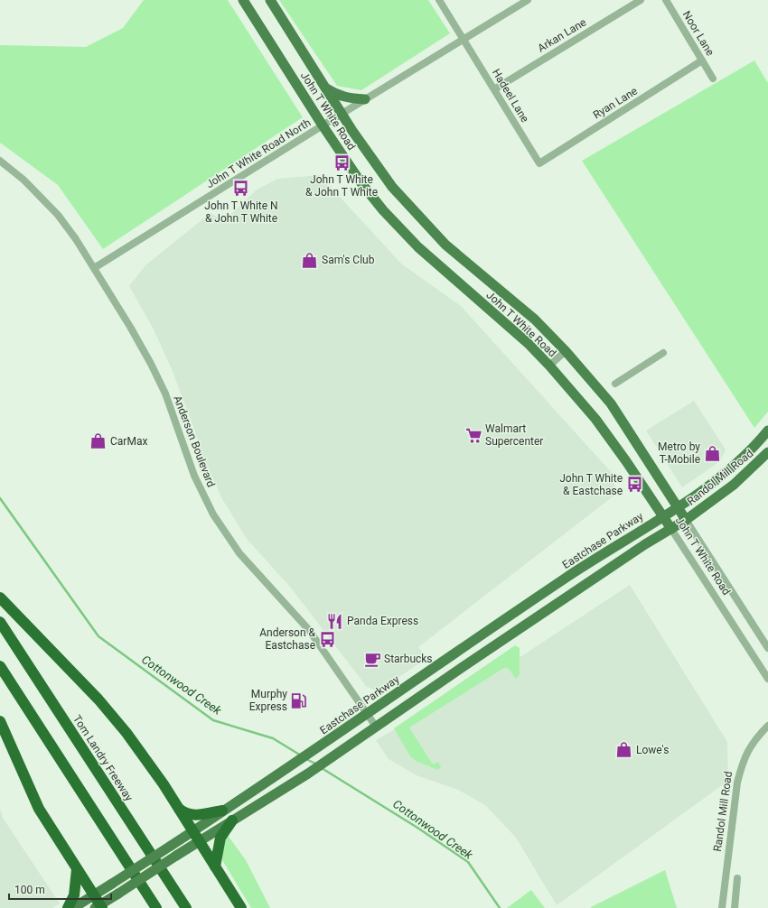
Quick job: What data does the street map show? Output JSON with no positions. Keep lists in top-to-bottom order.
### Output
{
  "streets": {
    "highway": ["Tom Landry Freeway"],
    "main road": ["John T White Road", "Randol Mill Road", "Eastchase Parkway"],
    "street": [
      "Noor Lane",
      "Arkan Lane",
      "Hadeel Lane",
      "Ryan Lane",
      "John T White Road North",
      "Anderson Boulevard"
    ]
  },
  "crossings": [
    ["Noor Lane", "Ryan Lane"],
    ["Arkan Lane", "Hadeel Lane"],
    ["Hadeel Lane", "Ryan Lane"],
    ["Hadeel Lane", "John T White Road North"],
    ["John T White Road", "John T White Road North"],
    ["John T White Road", "Randol Mill Road"],
    ["John T White Road", "Eastchase Parkway"],
    ["John T White Road North", "Anderson Boulevard"],
    ["Anderson Boulevard", "Eastchase Parkway"],
    ["Randol Mill Road", "Eastchase Parkway"]
  ],
  "water": ["Cottonwood Creek"],
  "places": {
    "bus stop": [
      "John T White & John T White",
      "John T White N & John T White",
      "John T White & Eastchase",
      "Anderson & Eastchase"
    ],
    "shop": [
      "Sam's Club",
      "CarMax",
      "Metro by T-Mobile",
      "Lowe's"
    ],
    "supermarket": ["Walmart Supercenter"],
    "restaurant": ["Panda Express"],
    "cafe": ["Starbucks"],
    "fuel station": ["Murphy Express"]
  },
  "scale_bar": "100 m"
}
